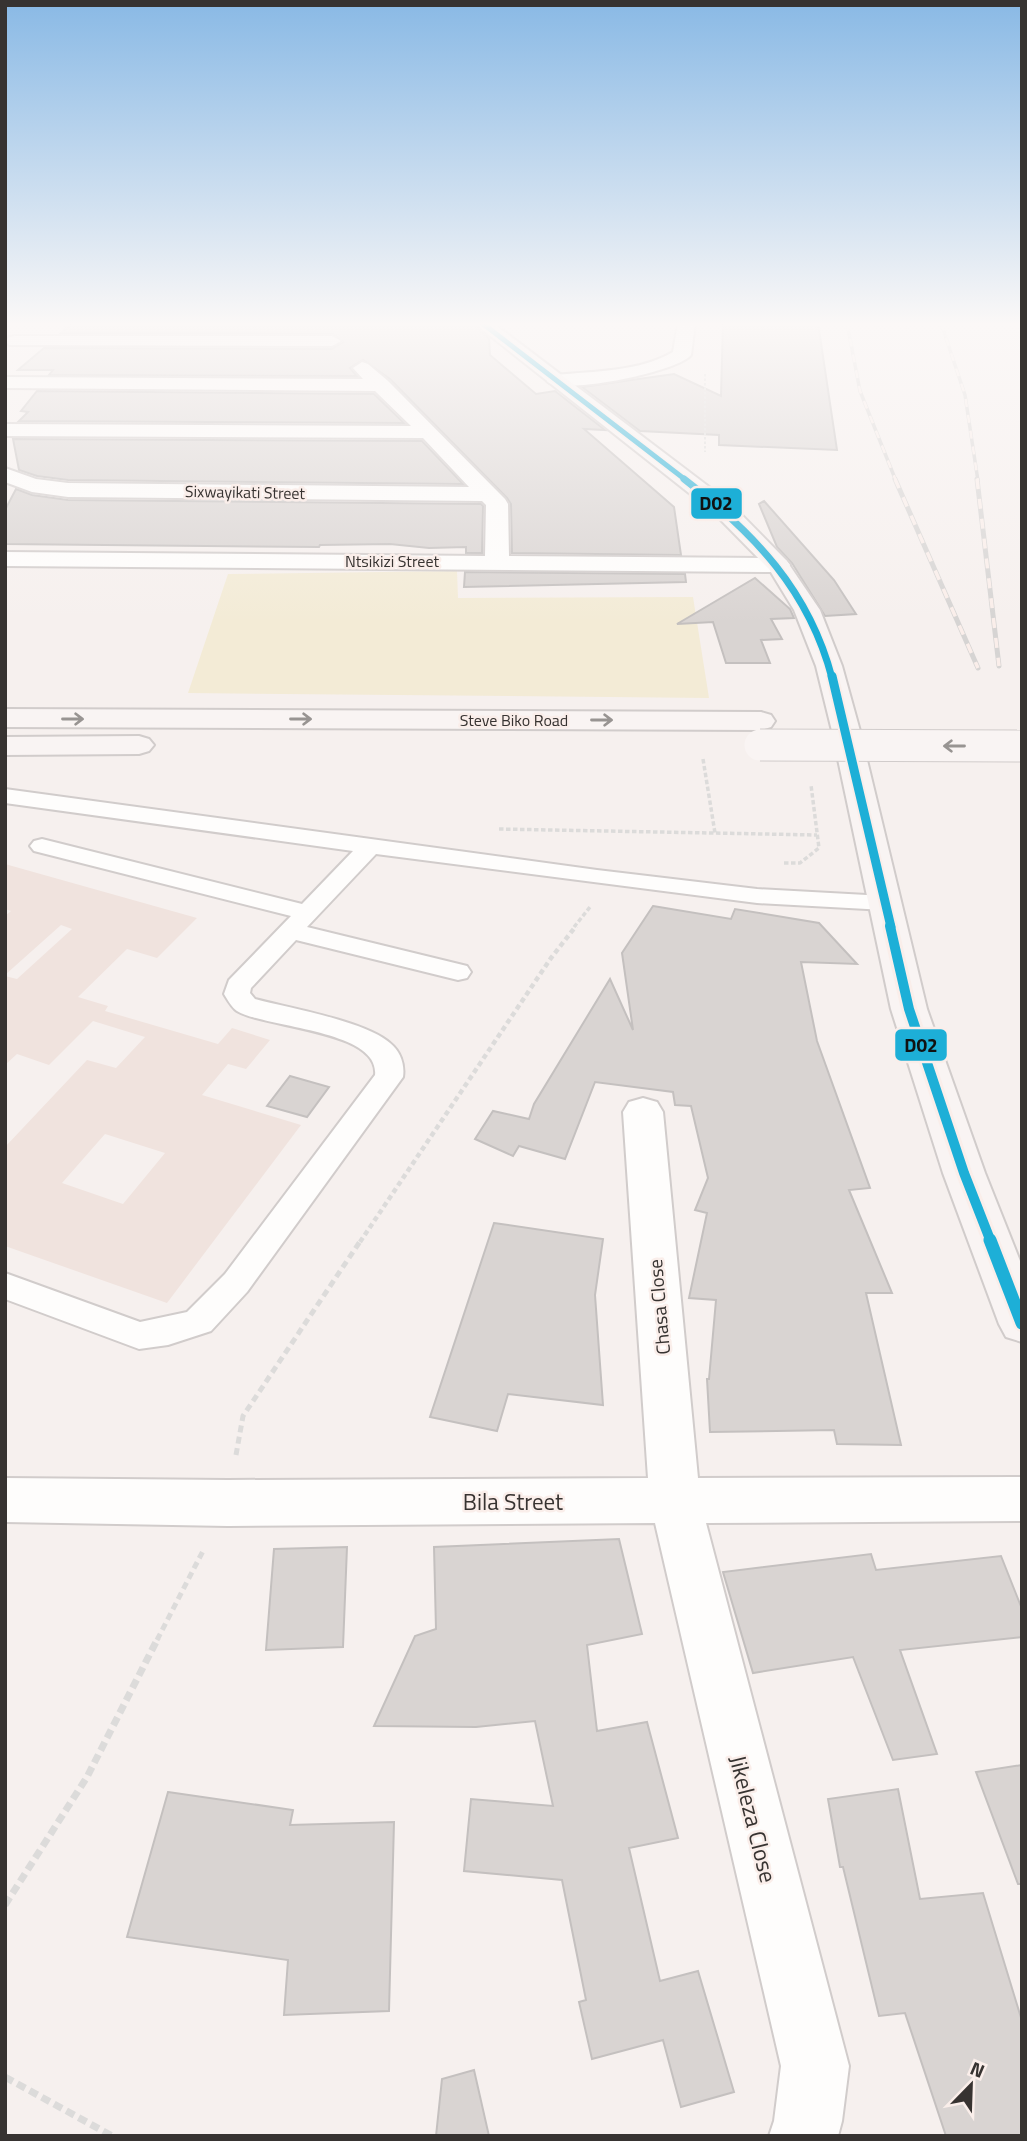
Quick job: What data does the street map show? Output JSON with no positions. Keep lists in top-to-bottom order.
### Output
{
  "streets": {
    "street": [
      "Sixwayikati Street",
      "Ntsikizi Street",
      "Steve Biko Road",
      "Chasa Close",
      "Bila Street",
      "Jikeleza Close"
    ]
  },
  "crossings": [
    ["Chasa Close", "Bila Street"],
    ["Chasa Close", "Jikeleza Close"],
    ["Bila Street", "Jikeleza Close"]
  ],
  "lines": ["transit line D02"],
  "north": "top right"
}
